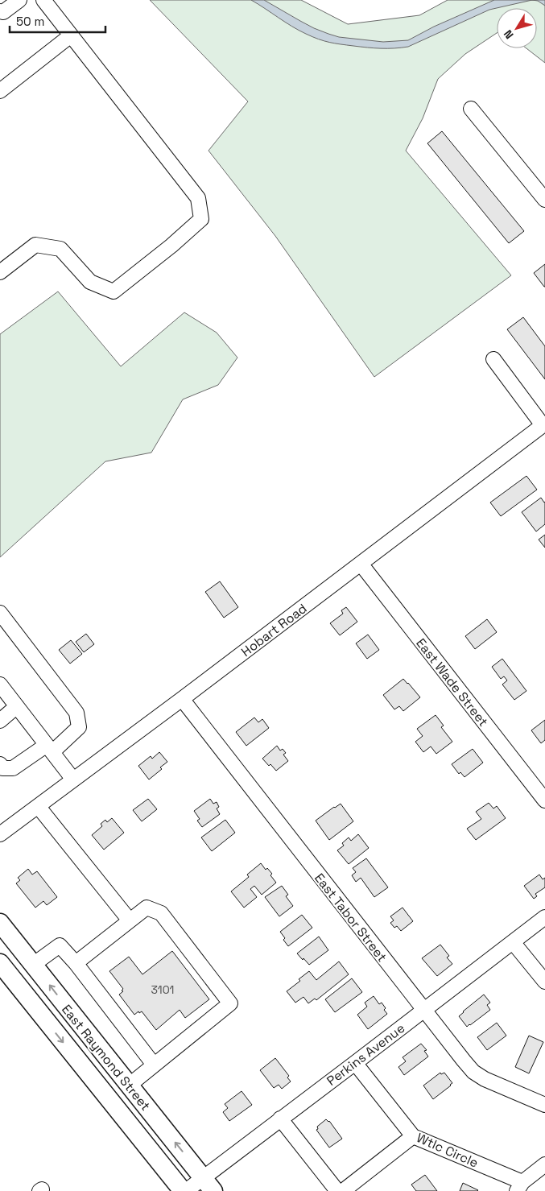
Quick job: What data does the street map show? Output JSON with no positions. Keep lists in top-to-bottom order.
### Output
{
  "streets": {
    "main road": ["East Raymond Street"],
    "street": [
      "Hobart Road",
      "East Wade Street",
      "East Tabor Street",
      "Perkins Avenue",
      "Wtlc Circle"
    ]
  },
  "crossings": [
    ["Hobart Road", "East Wade Street"],
    ["Hobart Road", "East Tabor Street"],
    ["East Tabor Street", "Perkins Avenue"],
    ["Perkins Avenue", "East Raymond Street"],
    ["Perkins Avenue", "Wtlc Circle"]
  ],
  "house_numbers": ["3101"],
  "scale_bar": "50 m",
  "north": "bottom left"
}
